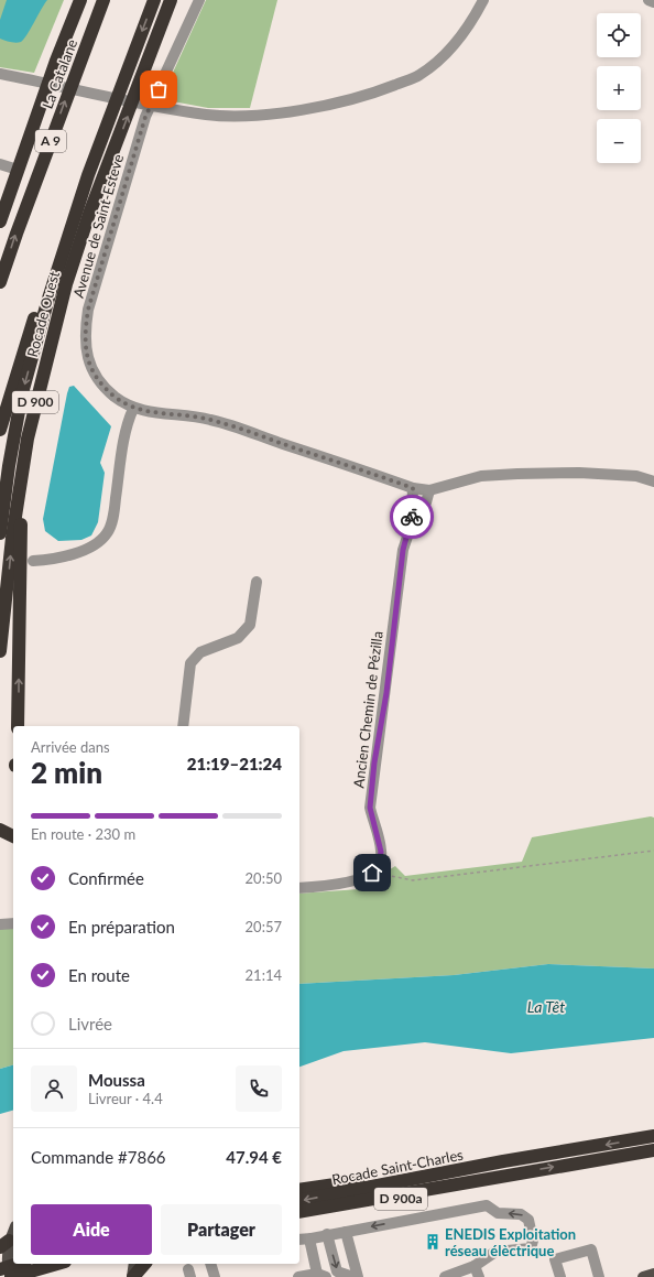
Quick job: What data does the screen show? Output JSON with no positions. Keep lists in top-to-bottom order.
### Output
{
  "streets": {
    "highway": [
      "La Catalane",
      "A 9",
      "Rocade Ouest",
      "D 900",
      "Rocade Saint-Charles",
      "D 900a"
    ],
    "street": ["Avenue de Saint-Esteve", "Ancien Chemin de Pézilla"]
  },
  "crossings": [
    ["Avenue de Saint-Esteve", "Ancien Chemin de Pézilla"],
    ["Rocade Saint-Charles", "D 900a"]
  ],
  "water": ["La Têt"],
  "places": {
    "building": ["ENEDIS Exploitation réseau élèctrique"]
  },
  "page": {
    "map_buttons": ["+", "−"],
    "heading": ["2 min", "Arrivée dans", "21:19–21:24"],
    "panel": [
      "Moussa",
      "Livreur · 4.4",
      "Commande #7866",
      "47.94 €"
    ],
    "bar": "En route · 230 m",
    "list": [
      ["Confirmée", "20:50"],
      ["En préparation", "20:57"],
      ["En route", "21:14"],
      "Livrée"
    ],
    "buttons": ["Aide", "Partager"]
  }
}
